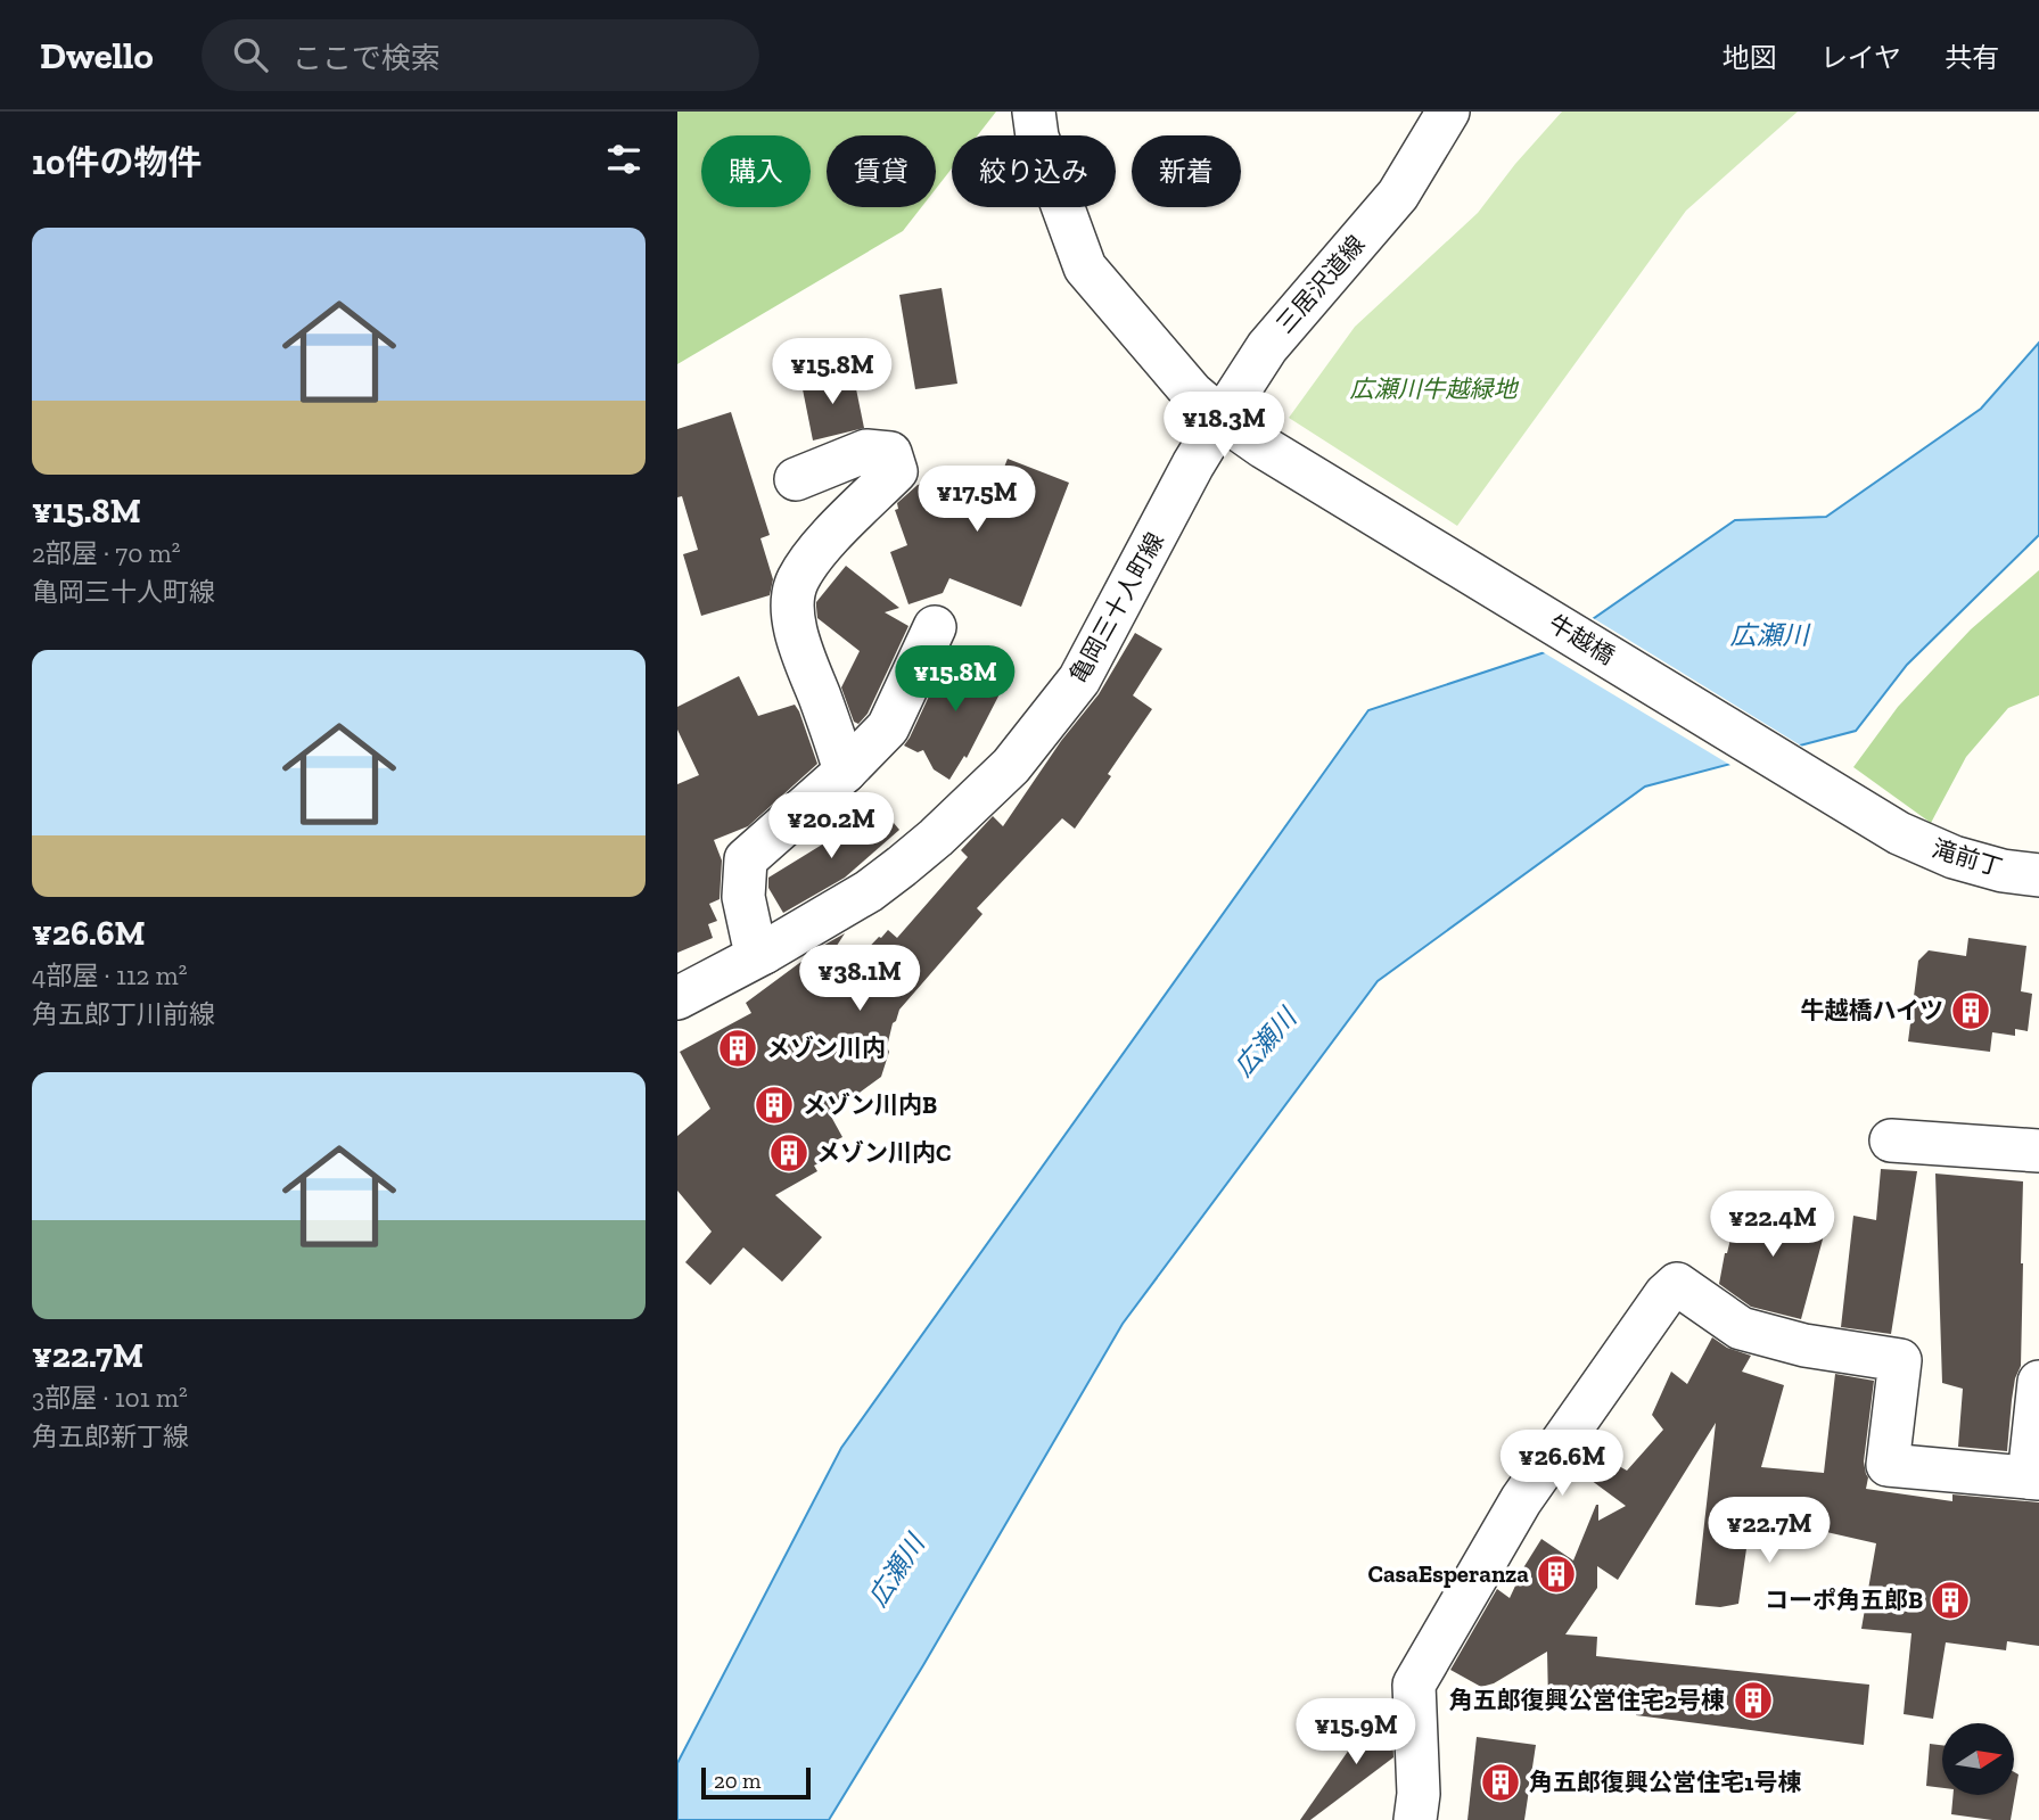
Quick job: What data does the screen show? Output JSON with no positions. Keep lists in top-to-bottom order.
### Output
{
  "streets": {
    "street": [
      "三居沢道線",
      "亀岡三十人町線",
      "牛越橋",
      "滝前丁"
    ]
  },
  "crossings": [
    ["三居沢道線", "亀岡三十人町線"],
    ["三居沢道線", "牛越橋"],
    ["亀岡三十人町線", "牛越橋"],
    ["牛越橋", "滝前丁"]
  ],
  "water": ["広瀬川"],
  "parks": ["広瀬川牛越緑地"],
  "places": {
    "building": [
      "牛越橋ハイツ",
      "メゾン川内",
      "メゾン川内B",
      "メゾン川内C",
      "CasaEsperanza",
      "コーポ角五郎B",
      "角五郎復興公営住宅2号棟",
      "角五郎復興公営住宅1号棟"
    ]
  },
  "scale_bar": "20 m",
  "north": "right",
  "page": {
    "header": "Dwello",
    "search": "ここで検索",
    "nav": ["地図", "レイヤ", "共有"],
    "heading": "10件の物件",
    "chip": [
      "購入",
      "賃貸",
      "絞り込み",
      "新着"
    ],
    "list": [
      {
        "name": "¥15.8M",
        "note": "2部屋 · 70 m² · 亀岡三十人町線"
      },
      {
        "name": "¥26.6M",
        "note": "4部屋 · 112 m² · 角五郎丁川前線"
      },
      {
        "name": "¥22.7M",
        "note": "3部屋 · 101 m² · 角五郎新丁線"
      }
    ],
    "price": [
      "¥15.8M",
      "¥18.3M",
      "¥17.5M",
      "¥15.8M",
      "¥20.2M",
      "¥38.1M",
      "¥22.4M",
      "¥26.6M",
      "¥22.7M",
      "¥15.9M"
    ],
    "scale": "20 m"
  }
}
